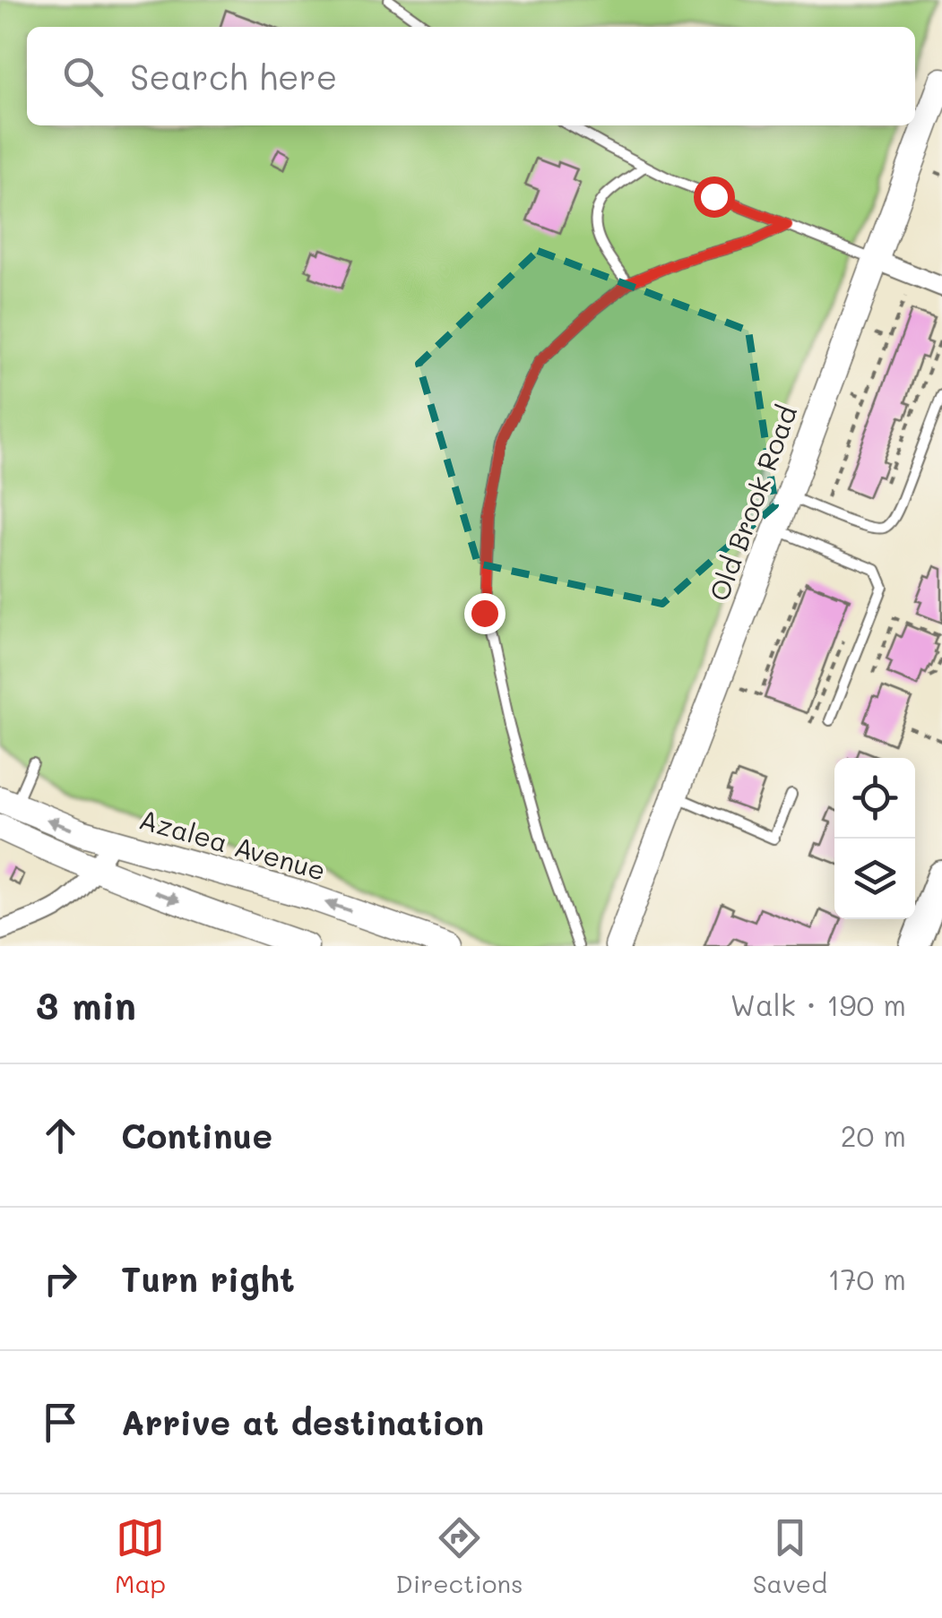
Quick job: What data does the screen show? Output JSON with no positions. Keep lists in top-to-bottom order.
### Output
{
  "streets": {
    "street": ["Old Brook Road", "Azalea Avenue"]
  },
  "page": {
    "search": "Search here",
    "heading": ["3 min", "Walk · 190 m"],
    "list": [
      ["Continue", "20 m"],
      ["Turn right", "170 m"],
      "Arrive at destination"
    ],
    "nav": ["Map", "Directions", "Saved"]
  }
}
